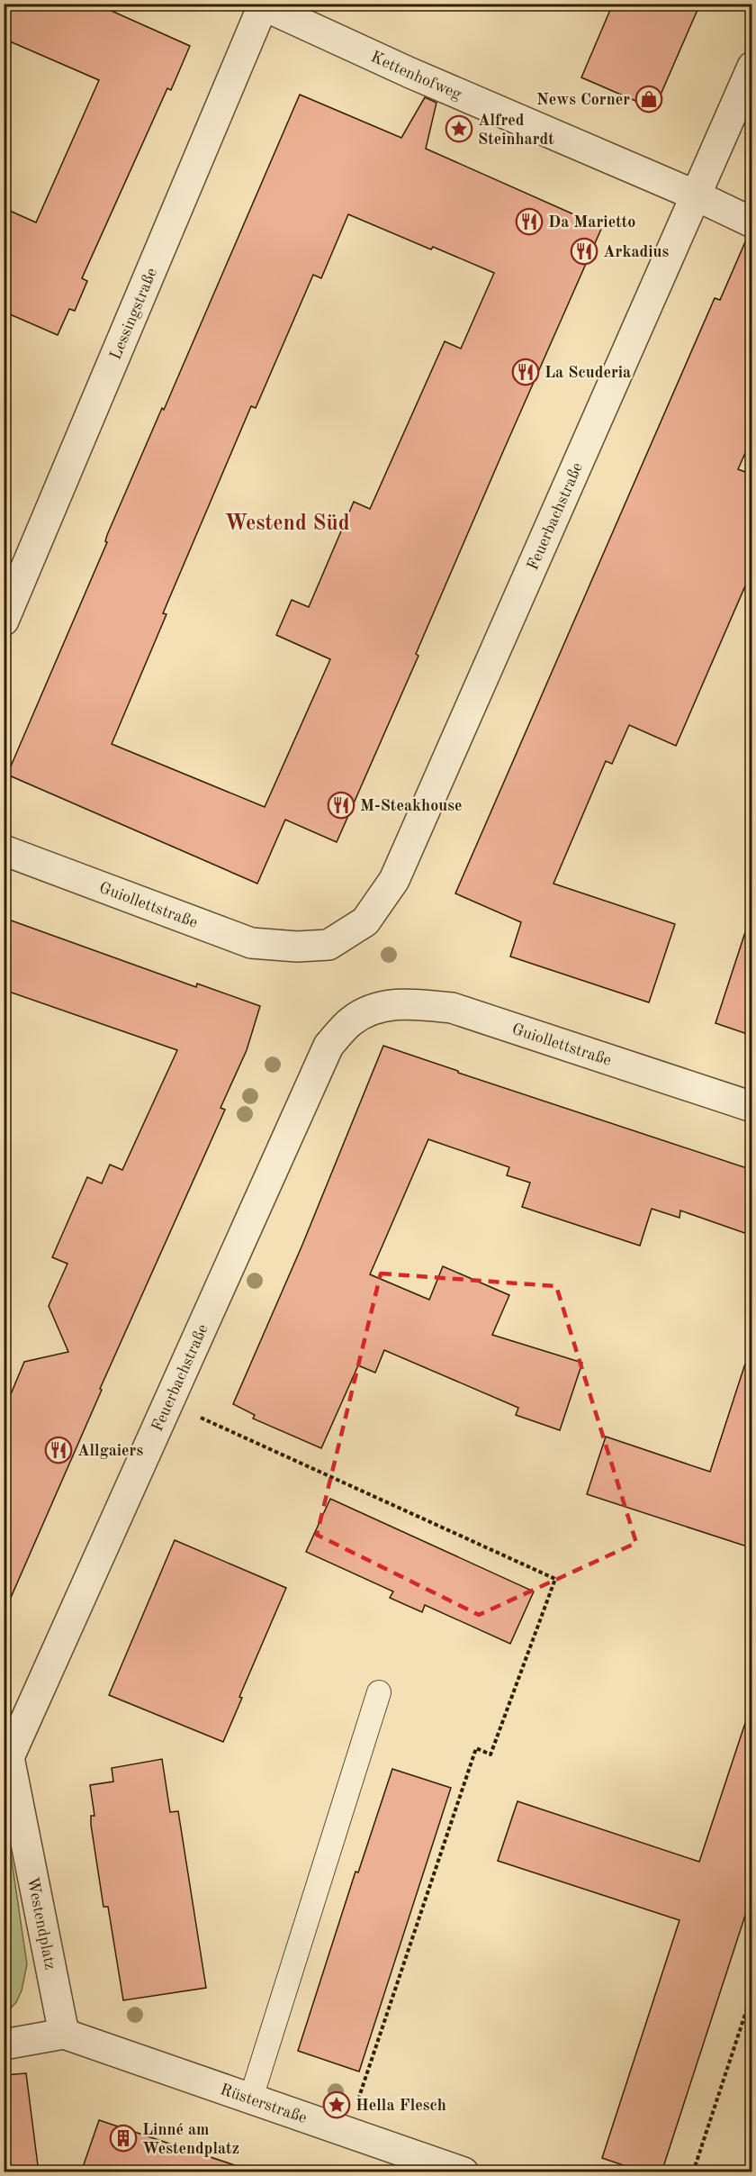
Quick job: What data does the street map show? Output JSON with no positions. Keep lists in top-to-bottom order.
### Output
{
  "streets": {
    "street": [
      "Kettenhofweg",
      "Lessingstraße",
      "Feuerbachstraße",
      "Guiollettstraße",
      "Westendplatz",
      "Rüsterstraße"
    ]
  },
  "crossings": [
    ["Kettenhofweg", "Lessingstraße"],
    ["Kettenhofweg", "Feuerbachstraße"],
    ["Feuerbachstraße", "Guiollettstraße"],
    ["Feuerbachstraße", "Westendplatz"],
    ["Westendplatz", "Rüsterstraße"]
  ],
  "districts": ["Westend Süd"],
  "places": {
    "shop": ["News Corner"],
    "place": ["Alfred Steinhardt", "Hella Flesch"],
    "restaurant": [
      "Da Marietto",
      "Arkadius",
      "La Scuderia",
      "M-Steakhouse",
      "Allgaiers"
    ],
    "building": ["Linné am Westendplatz"]
  }
}
